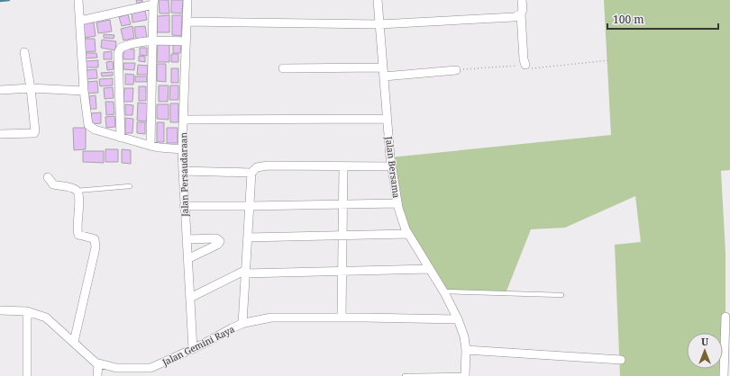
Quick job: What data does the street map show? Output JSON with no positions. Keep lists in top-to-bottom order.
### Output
{
  "streets": {
    "street": ["Jalan Bersama", "Jalan Persaudaraan", "Jalan Gemini Raya"]
  },
  "crossings": [
    ["Jalan Bersama", "Jalan Gemini Raya"],
    ["Jalan Persaudaraan", "Jalan Gemini Raya"]
  ],
  "scale_bar": "100 m",
  "north": "top"
}
